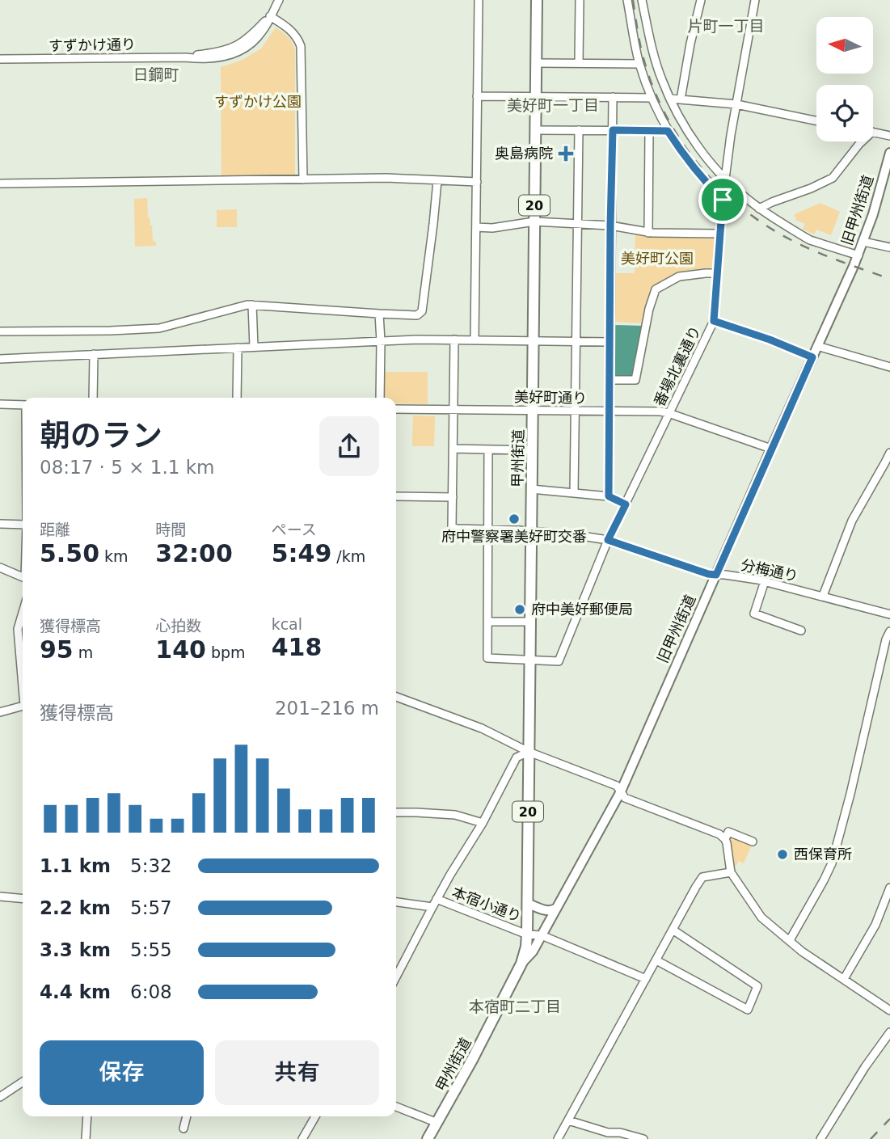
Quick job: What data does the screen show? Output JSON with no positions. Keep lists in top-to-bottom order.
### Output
{
  "streets": {
    "highway": ["20", "甲州街道"],
    "main road": ["旧甲州街道"],
    "street": [
      "すずかけ通り",
      "番場北裏通り",
      "美好町通り",
      "分梅通り",
      "本宿小通り"
    ]
  },
  "crossings": [
    ["20", "旧甲州街道"],
    ["20", "甲州街道"],
    ["20", "本宿小通り"],
    ["旧甲州街道", "美好町通り"],
    ["旧甲州街道", "甲州街道"],
    ["旧甲州街道", "分梅通り"],
    ["旧甲州街道", "本宿小通り"],
    ["番場北裏通り", "美好町通り"],
    ["番場北裏通り", "甲州街道"],
    ["番場北裏通り", "分梅通り"],
    ["美好町通り", "甲州街道"],
    ["甲州街道", "分梅通り"],
    ["甲州街道", "本宿小通り"]
  ],
  "districts": [
    "片町一丁目",
    "日鋼町",
    "美好町一丁目",
    "本宿町二丁目"
  ],
  "parks": ["すずかけ公園", "美好町公園"],
  "places": {
    "health": ["奥島病院"],
    "other": ["府中警察署美好町交番", "府中美好郵便局", "西保育所"]
  },
  "north": "left",
  "page": {
    "heading": ["朝のラン", "08:17 · 5 × 1.1 km"],
    "stats": [
      ["距離", "5.50 km"],
      ["時間", "32:00"],
      ["ペース", "5:49 /km"],
      ["獲得標高", "95 m"],
      ["心拍数", "140 bpm"],
      ["kcal", "418"]
    ],
    "chart": ["獲得標高", "201–216 m"],
    "list": [
      {
        "name": "1.1 km",
        "note": "5:32"
      },
      {
        "name": "2.2 km",
        "note": "5:57"
      },
      {
        "name": "3.3 km",
        "note": "5:55"
      },
      {
        "name": "4.4 km",
        "note": "6:08"
      }
    ],
    "buttons": ["保存", "共有"]
  }
}
